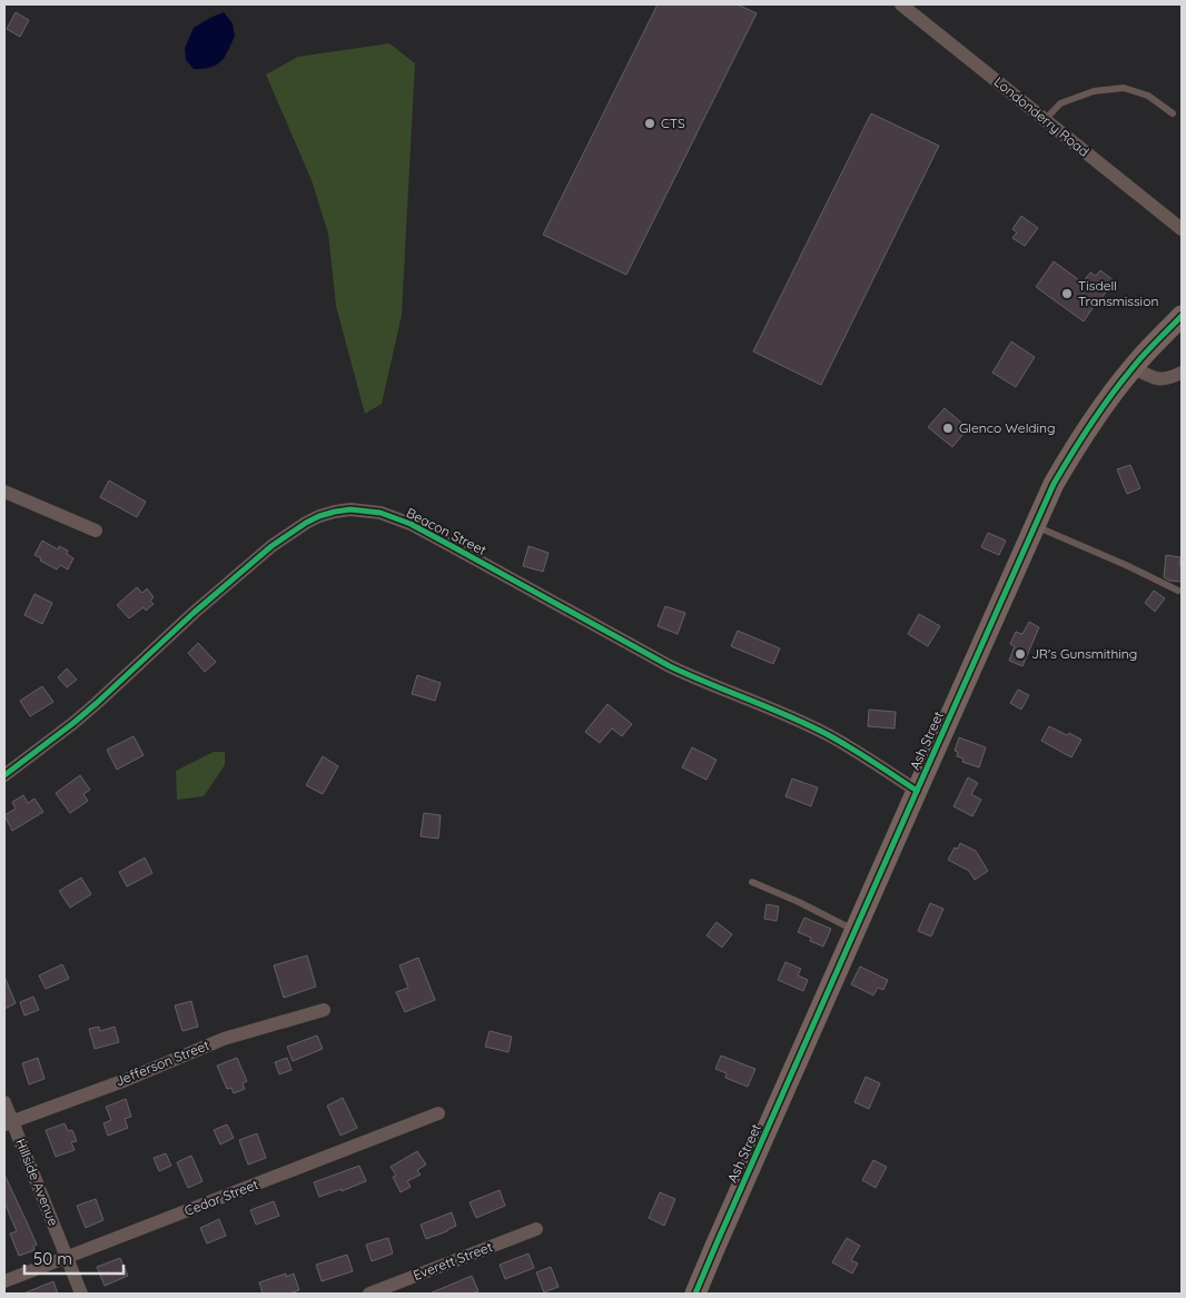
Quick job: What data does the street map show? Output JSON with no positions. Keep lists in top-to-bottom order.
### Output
{
  "streets": {
    "street": [
      "Londonderry Road",
      "Beacon Street",
      "Ash Street",
      "Jefferson Street",
      "Hillside Avenue",
      "Cedar Street",
      "Everett Street"
    ]
  },
  "crossings": [
    ["Beacon Street", "Ash Street"],
    ["Jefferson Street", "Hillside Avenue"],
    ["Hillside Avenue", "Cedar Street"]
  ],
  "places": [
    "CTS",
    "Tisdell Transmission",
    "Glenco Welding",
    "JR's Gunsmithing"
  ],
  "scale_bar": "50 m"
}
